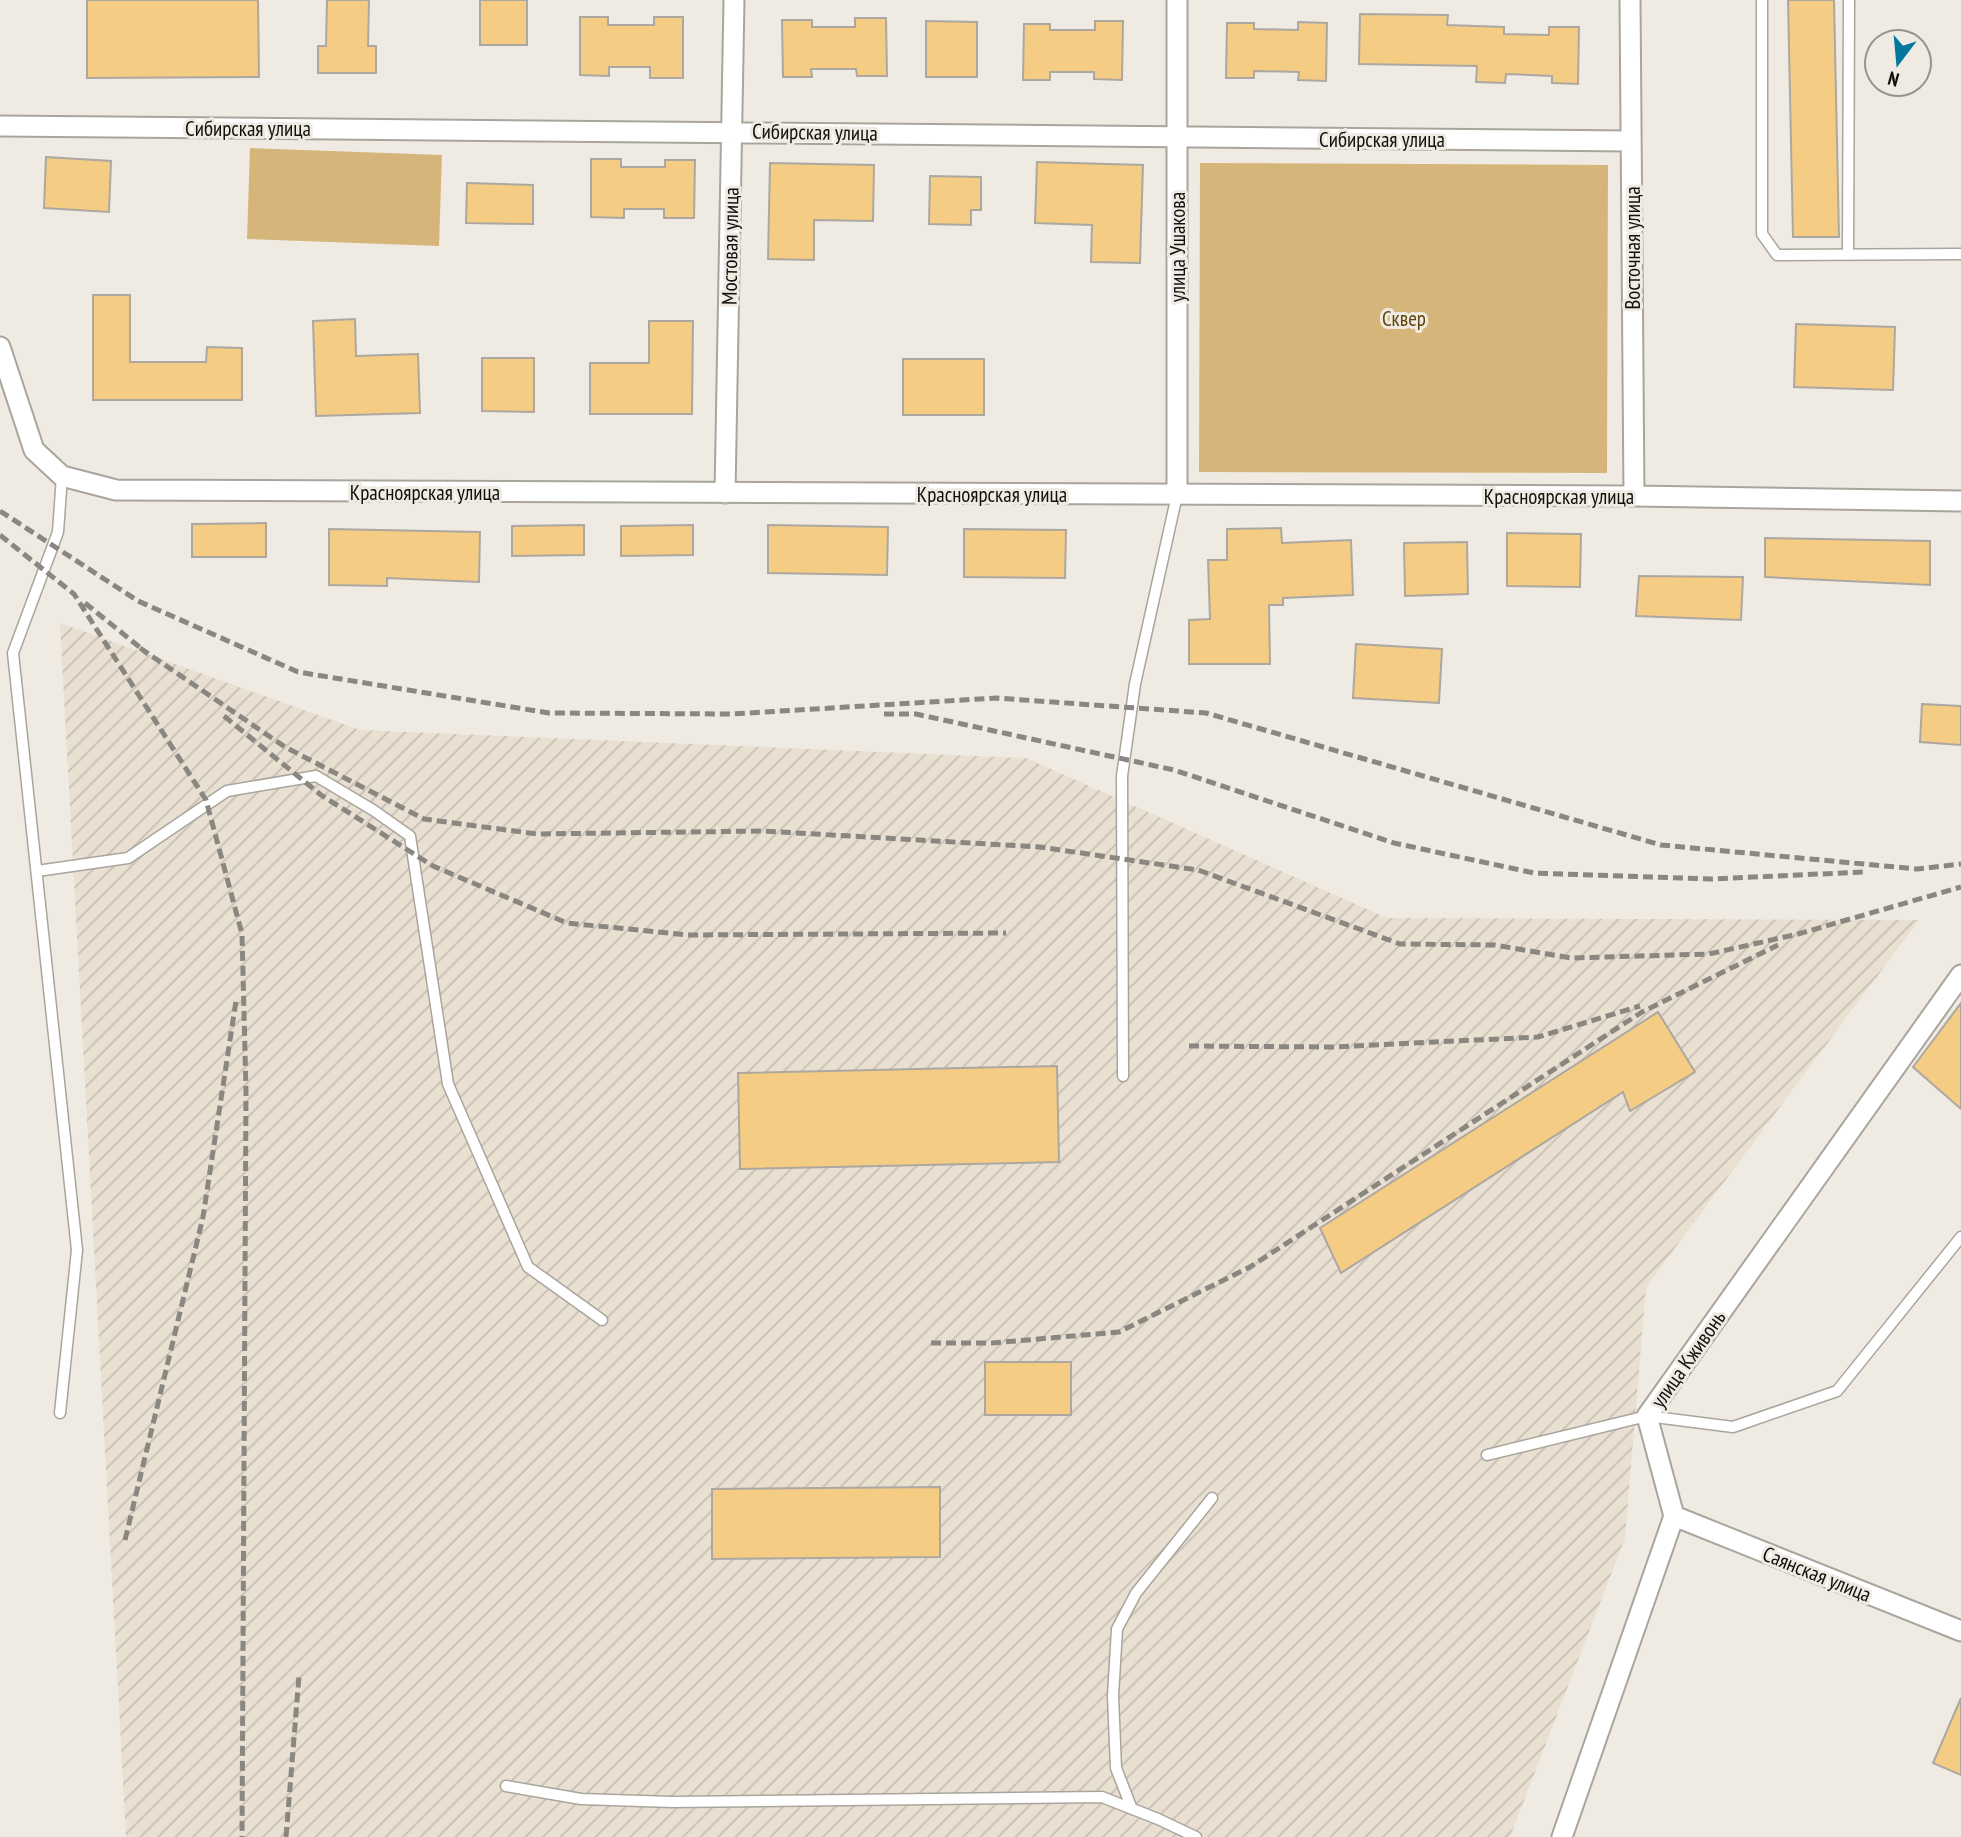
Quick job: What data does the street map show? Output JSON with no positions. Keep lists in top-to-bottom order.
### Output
{
  "streets": {
    "street": [
      "Сибирская улица",
      "Мостовая улица",
      "улица Ушакова",
      "Восточная улица",
      "Красноярская улица",
      "улица Кживонь",
      "Саянская улица"
    ]
  },
  "crossings": [
    ["Сибирская улица", "Мостовая улица"],
    ["Сибирская улица", "улица Ушакова"],
    ["Сибирская улица", "Восточная улица"],
    ["Мостовая улица", "Красноярская улица"],
    ["улица Ушакова", "Красноярская улица"],
    ["Восточная улица", "Красноярская улица"],
    ["улица Кживонь", "Саянская улица"]
  ],
  "parks": ["Сквер"],
  "north": "bottom"
}
